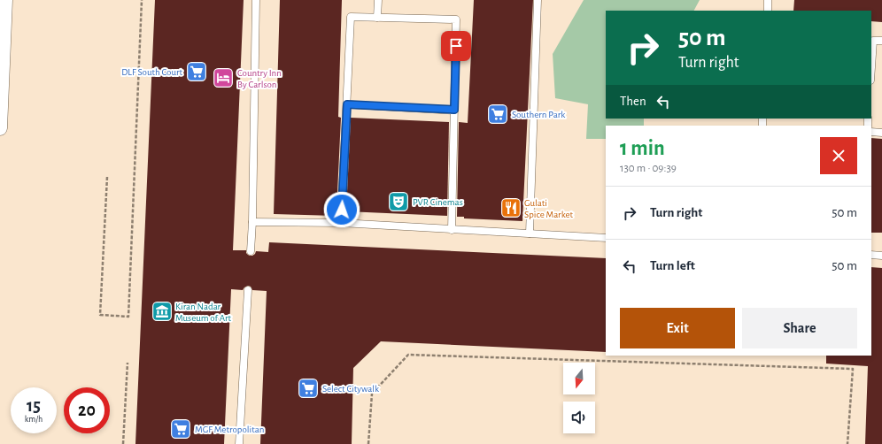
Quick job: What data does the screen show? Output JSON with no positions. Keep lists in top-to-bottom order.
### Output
{
  "places": {
    "supermarket": [
      "DLF South Court",
      "Southern Park",
      "Select Citywalk",
      "MGF Metropolitan"
    ],
    "hotel": ["Country Inn By Carlson"],
    "theatre": ["PVR Cinemas"],
    "restaurant": ["Gulati Spice Market"],
    "museum": ["Kiran Nadar Museum of Art"]
  },
  "north": "bottom",
  "page": {
    "turn": ["50 m", "Turn right"],
    "then": "Then",
    "heading": ["1 min", "130 m · 09:39"],
    "list": [
      {
        "name": "Turn right",
        "value": "50 m"
      },
      {
        "name": "Turn left",
        "value": "50 m"
      }
    ],
    "buttons": ["Exit", "Share"],
    "speed": "15 km/h",
    "limit": "20"
  }
}
